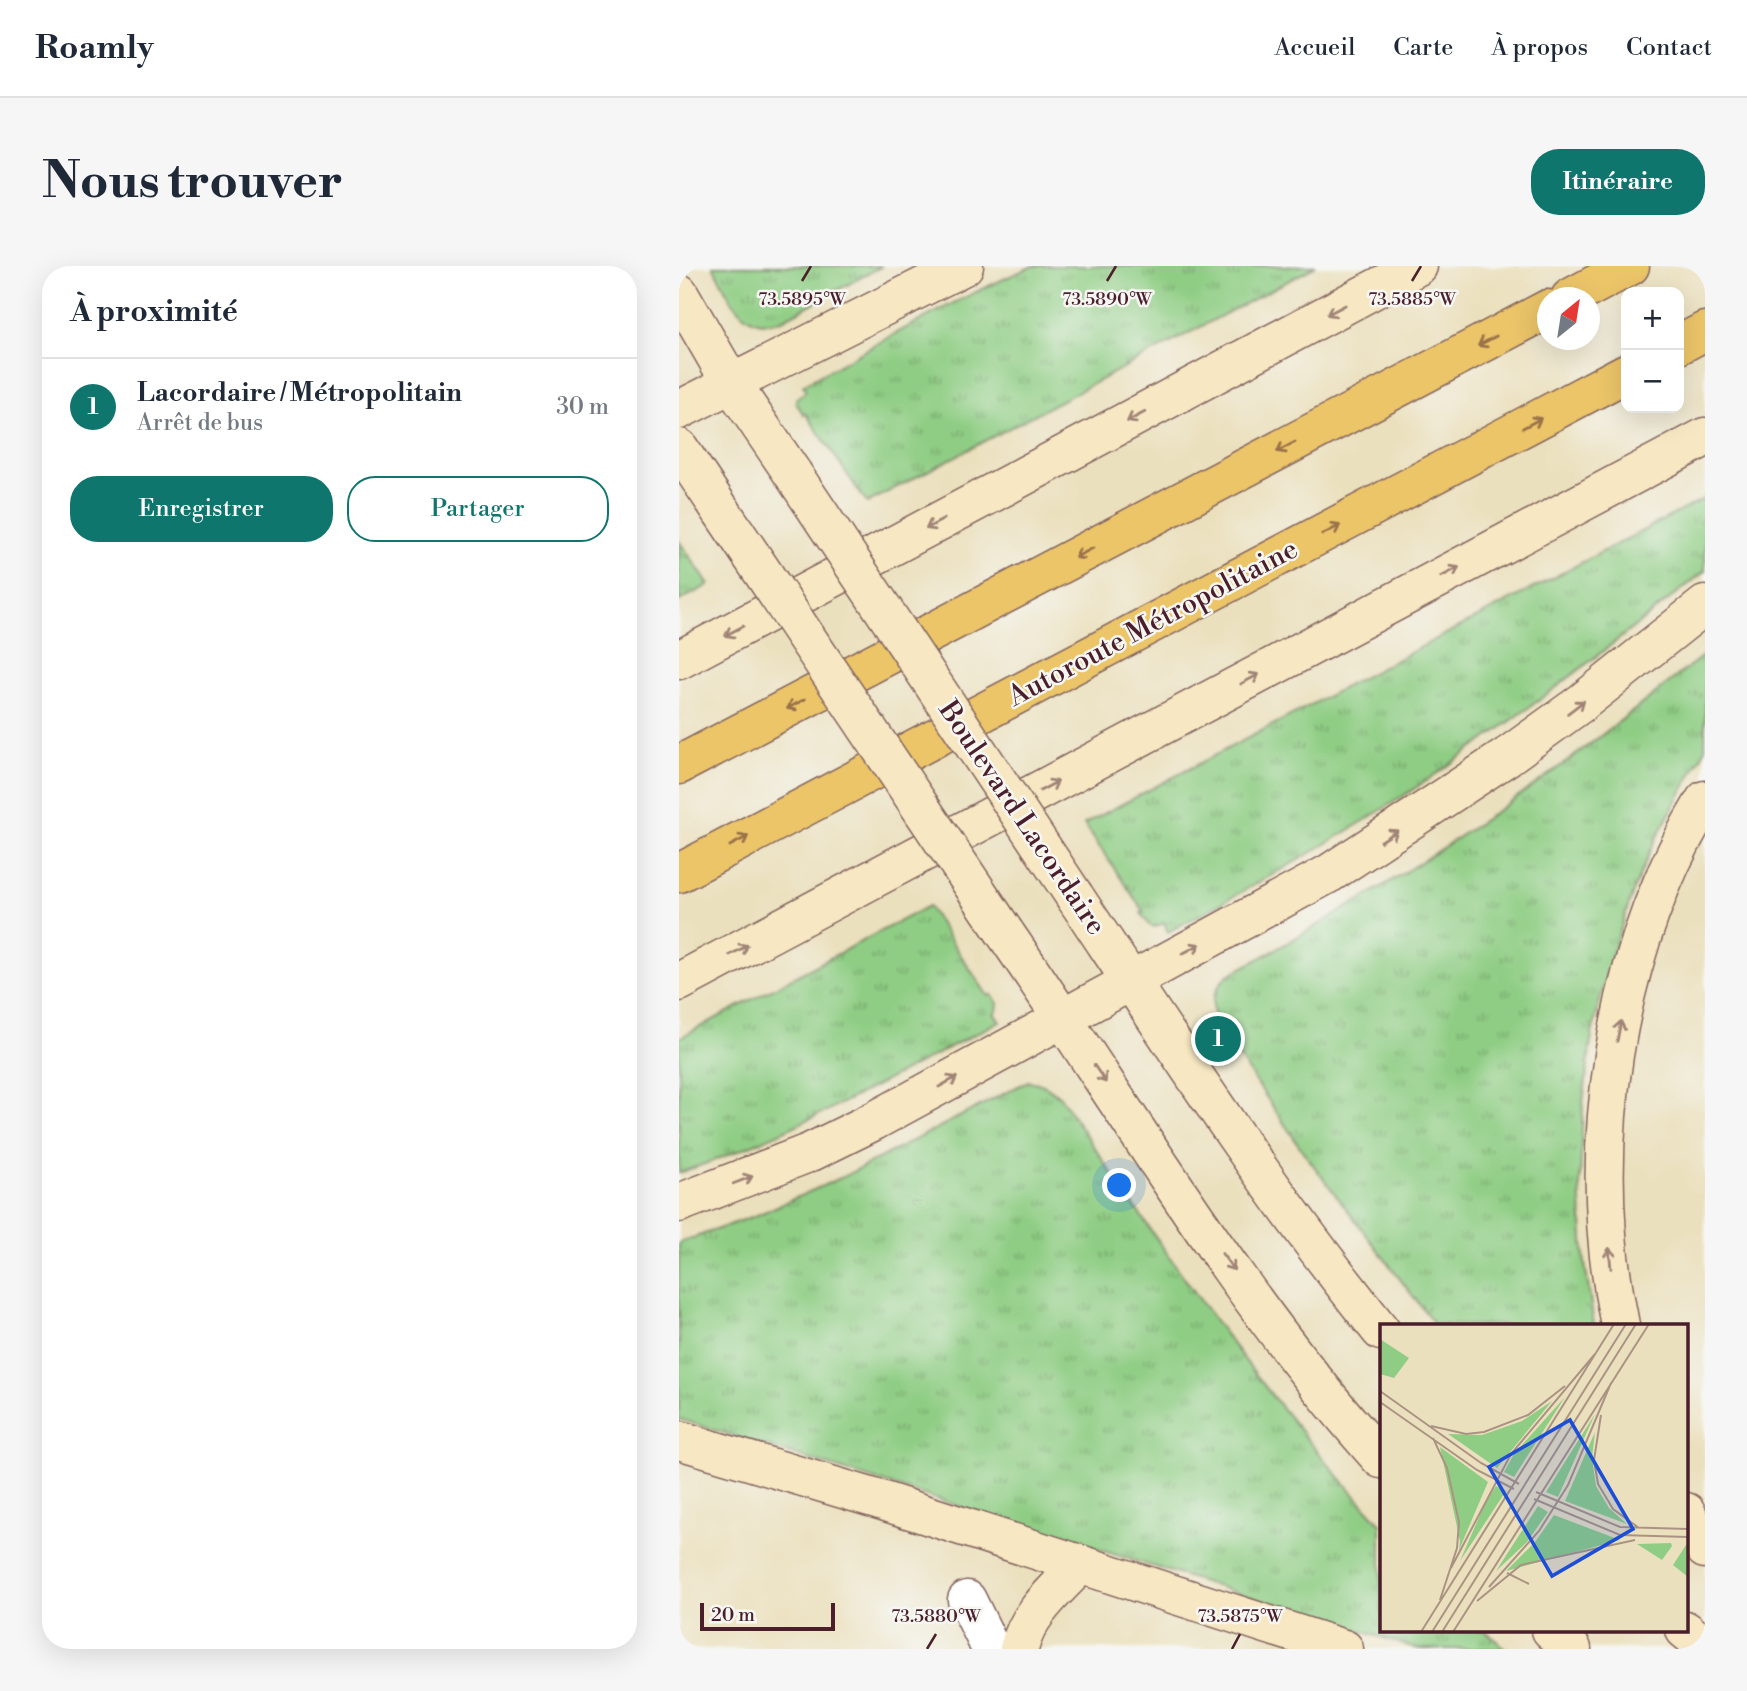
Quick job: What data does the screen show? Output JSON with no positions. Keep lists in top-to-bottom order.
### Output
{
  "streets": {
    "highway": ["Autoroute Métropolitaine"],
    "main road": ["Boulevard Lacordaire"]
  },
  "scale_bar": "20 m",
  "north": "top right",
  "page": {
    "header": "Roamly",
    "nav": [
      "Accueil",
      "Carte",
      "À propos",
      "Contact"
    ],
    "buttons": [
      "Itinéraire",
      ["Enregistrer", "Partager"]
    ],
    "title": "Nous trouver",
    "heading": "À proximité",
    "map_buttons": ["+", "−"],
    "list": [
      {
        "mark": "1",
        "name": "Lacordaire / Métropolitain",
        "note": "Arrêt de bus",
        "value": "30 m"
      }
    ],
    "pins": "1",
    "scale": "20 m"
  },
  "coordinates": [
    "73.5895°W",
    "73.5890°W",
    "73.5885°W",
    "73.5880°W",
    "73.5875°W"
  ]
}
